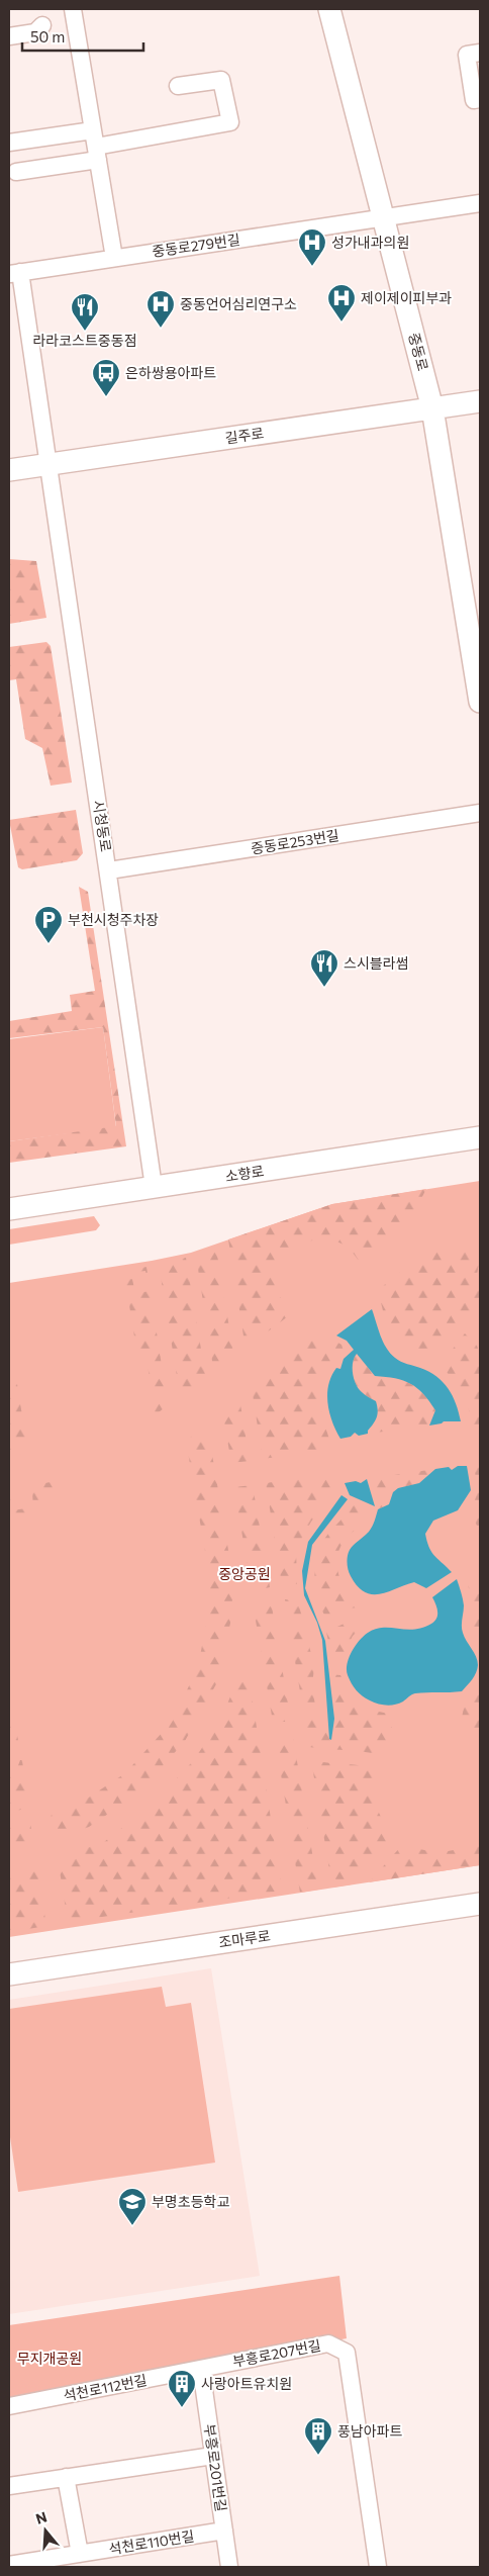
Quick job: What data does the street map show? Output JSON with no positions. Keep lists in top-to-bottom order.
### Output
{
  "streets": {
    "street": [
      "중동로279번길",
      "중동로",
      "길주로",
      "시청동로",
      "중동로253번길",
      "소향로",
      "조마루로",
      "부흥로207번길",
      "석천로112번길",
      "부흥로201번길",
      "석천로110번길"
    ]
  },
  "crossings": [
    ["중동로279번길", "중동로"],
    ["중동로279번길", "시청동로"],
    ["중동로", "길주로"],
    ["길주로", "시청동로"],
    ["시청동로", "중동로253번길"],
    ["시청동로", "소향로"],
    ["부흥로207번길", "석천로112번길"],
    ["부흥로207번길", "부흥로201번길"],
    ["석천로112번길", "부흥로201번길"],
    ["부흥로201번길", "석천로110번길"]
  ],
  "parks": ["중앙공원", "무지개공원"],
  "places": {
    "hospital": ["성가내과의원", "제이제이피부과", "중동언어심리연구소"],
    "restaurant": ["라라코스트중동점", "스시블라썸"],
    "bus stop": ["은하쌍용아파트"],
    "parking": ["부천시청주차장"],
    "school or university": ["부명초등학교"],
    "building": ["사랑아트유치원", "풍남아파트"]
  },
  "scale_bar": "50 m",
  "north": "top"
}
